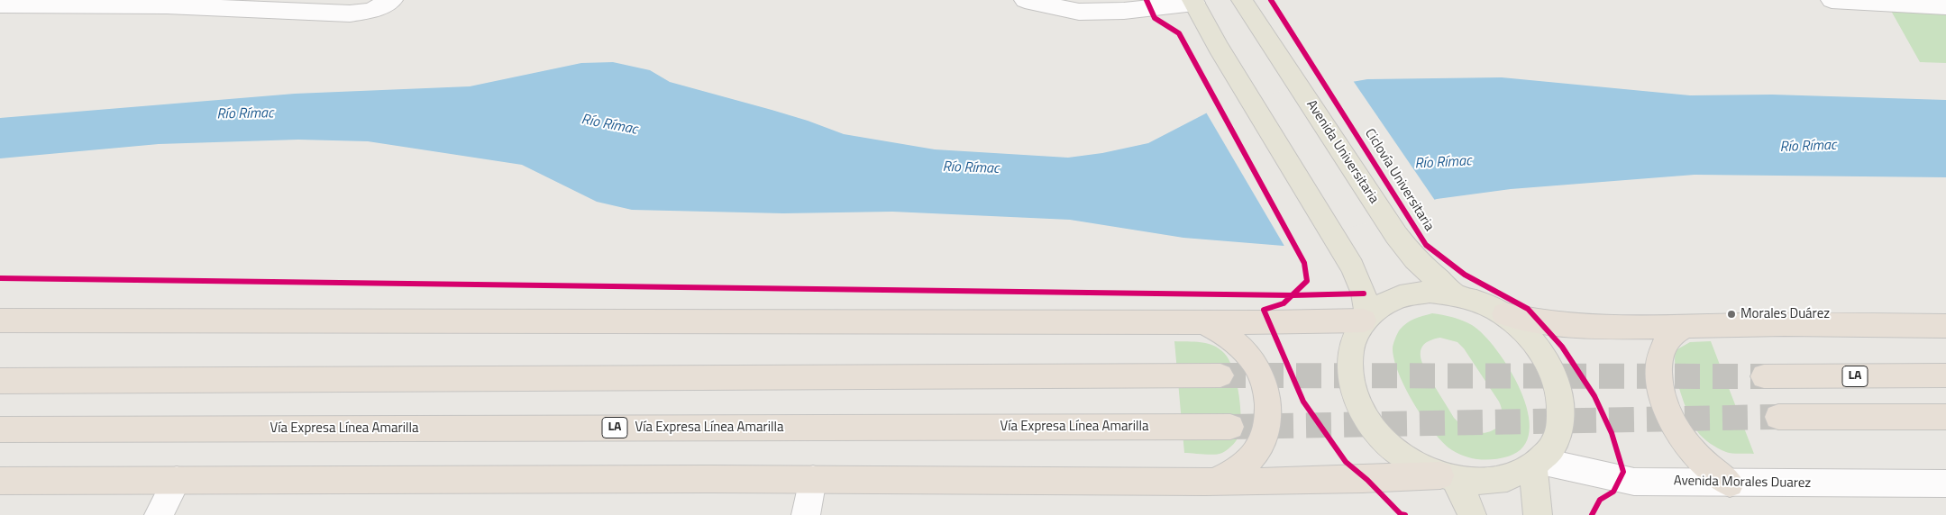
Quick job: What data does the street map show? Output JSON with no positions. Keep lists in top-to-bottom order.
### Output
{
  "streets": {
    "highway": ["LA", "Vía Expresa Línea Amarilla"],
    "main road": ["Avenida Universitaria"],
    "street": ["Avenida Morales Duarez"],
    "cycle path": ["Ciclovía Universitaria"]
  },
  "water": ["Río Rímac"],
  "places": ["Morales Duárez"]
}
